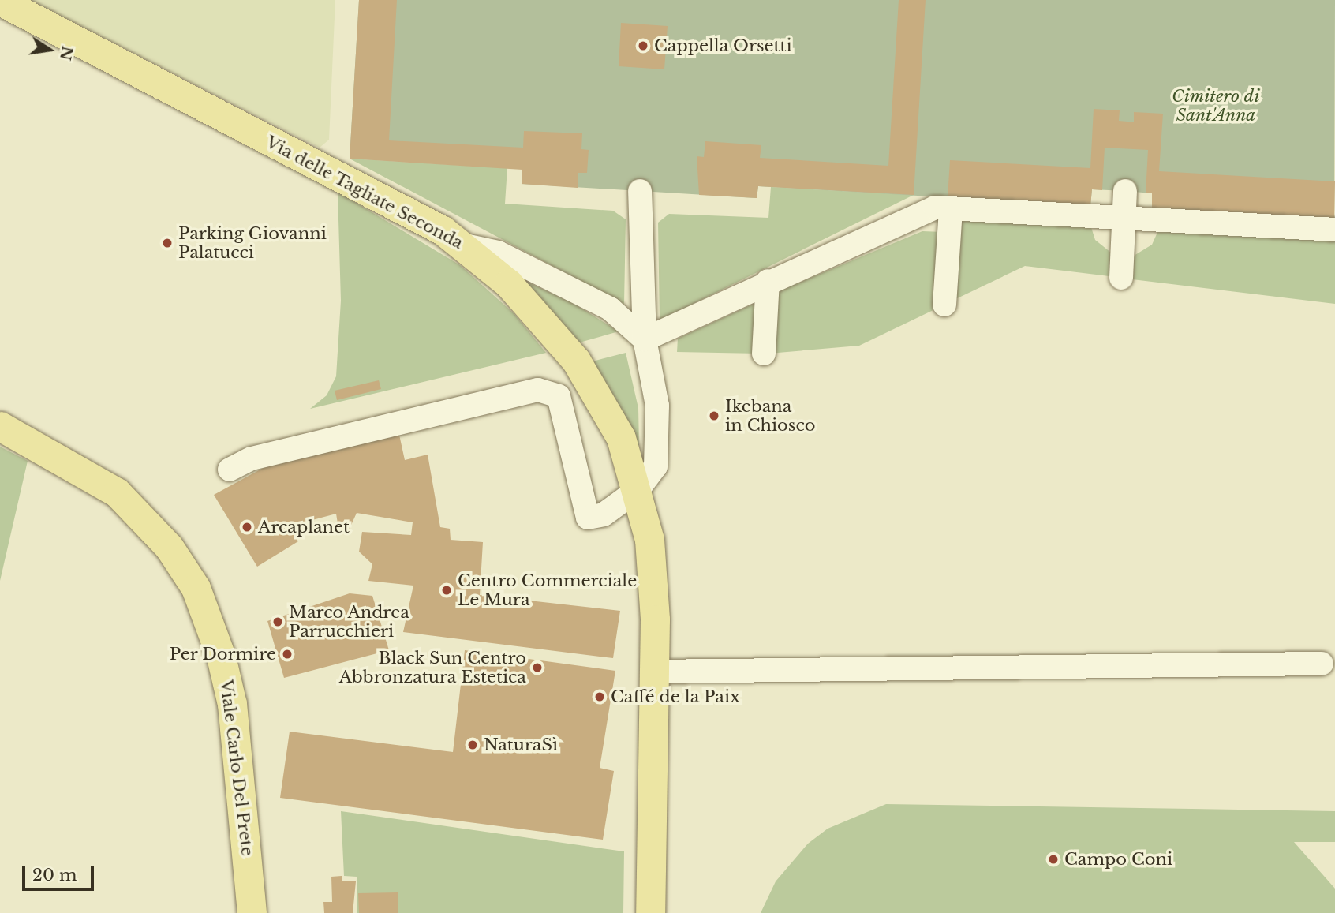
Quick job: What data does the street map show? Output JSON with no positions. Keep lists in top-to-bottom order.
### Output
{
  "streets": {
    "main road": ["Via delle Tagliate Seconda", "Viale Carlo Del Prete"]
  },
  "parks": ["Cimitero di Sant'Anna"],
  "places": [
    "Cappella Orsetti",
    "Parking Giovanni Palatucci",
    "Ikebana in Chiosco",
    "Arcaplanet",
    "Centro Commerciale Le Mura",
    "Marco Andrea Parrucchieri",
    "Per Dormire",
    "Black Sun Centro Abbronzatura Estetica",
    "Caffé de la Paix",
    "NaturaSì",
    "Campo Coni"
  ],
  "scale_bar": "20 m",
  "north": "right"
}
